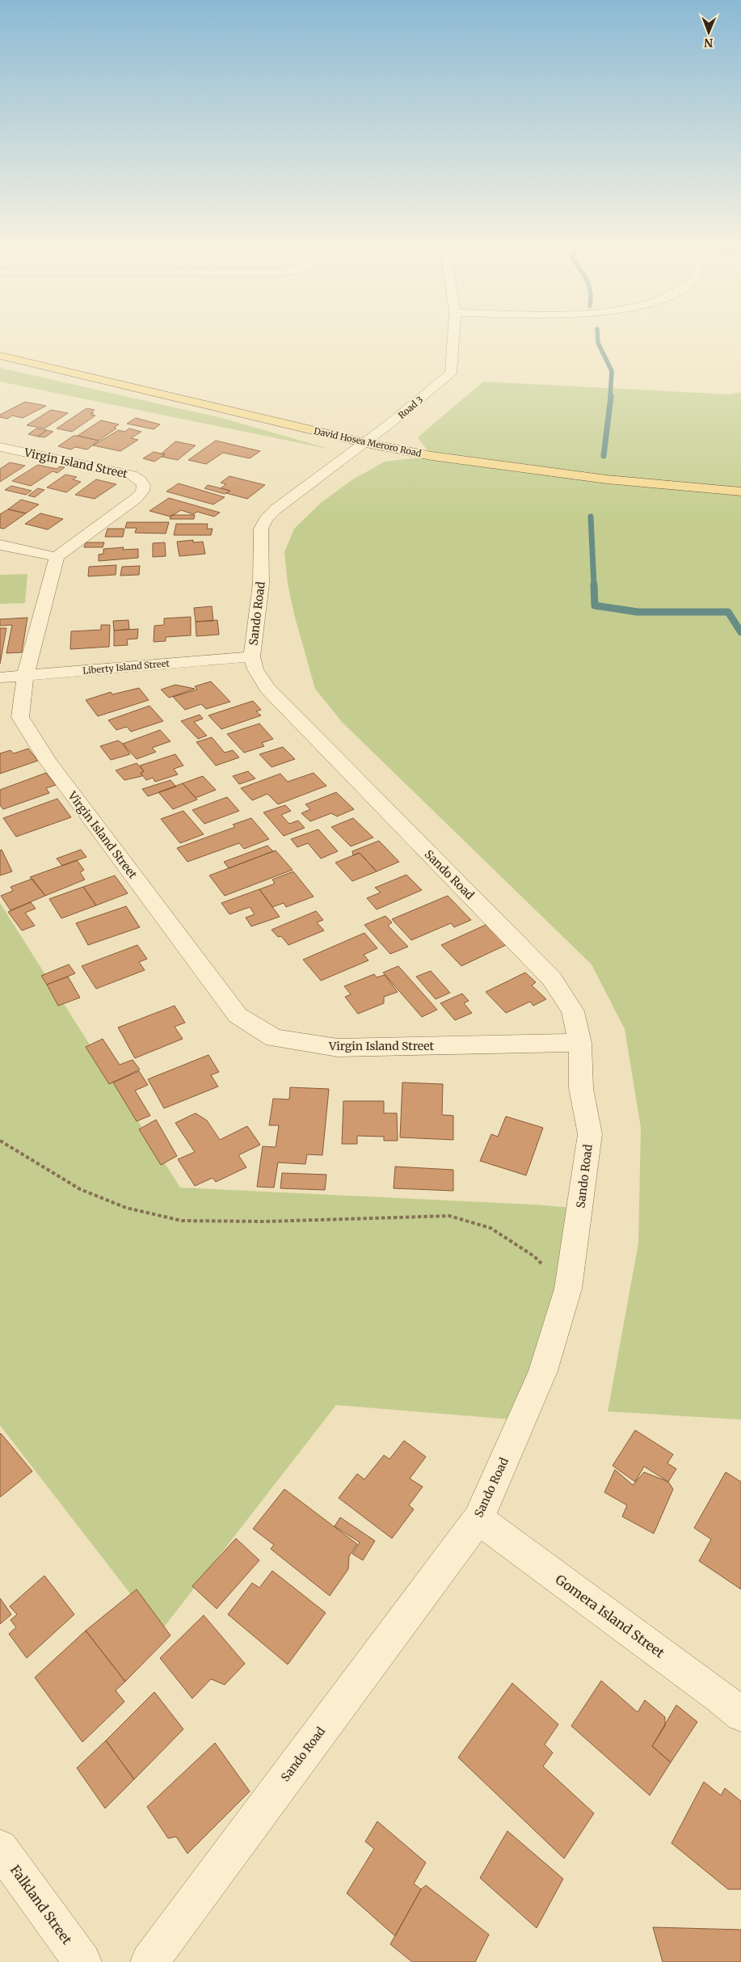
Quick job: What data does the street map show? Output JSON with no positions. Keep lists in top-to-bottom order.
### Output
{
  "streets": {
    "main road": ["David Hosea Meroro Road"],
    "street": [
      "Road 3",
      "Virgin Island Street",
      "Sando Road",
      "Liberty Island Street",
      "Gomera Island Street",
      "Falkland Street"
    ]
  },
  "crossings": [
    ["Road 3", "David Hosea Meroro Road"],
    ["Road 3", "Sando Road"],
    ["David Hosea Meroro Road", "Sando Road"],
    ["Virgin Island Street", "Sando Road"],
    ["Virgin Island Street", "Liberty Island Street"],
    ["Sando Road", "Liberty Island Street"],
    ["Sando Road", "Gomera Island Street"]
  ],
  "north": "bottom"
}
